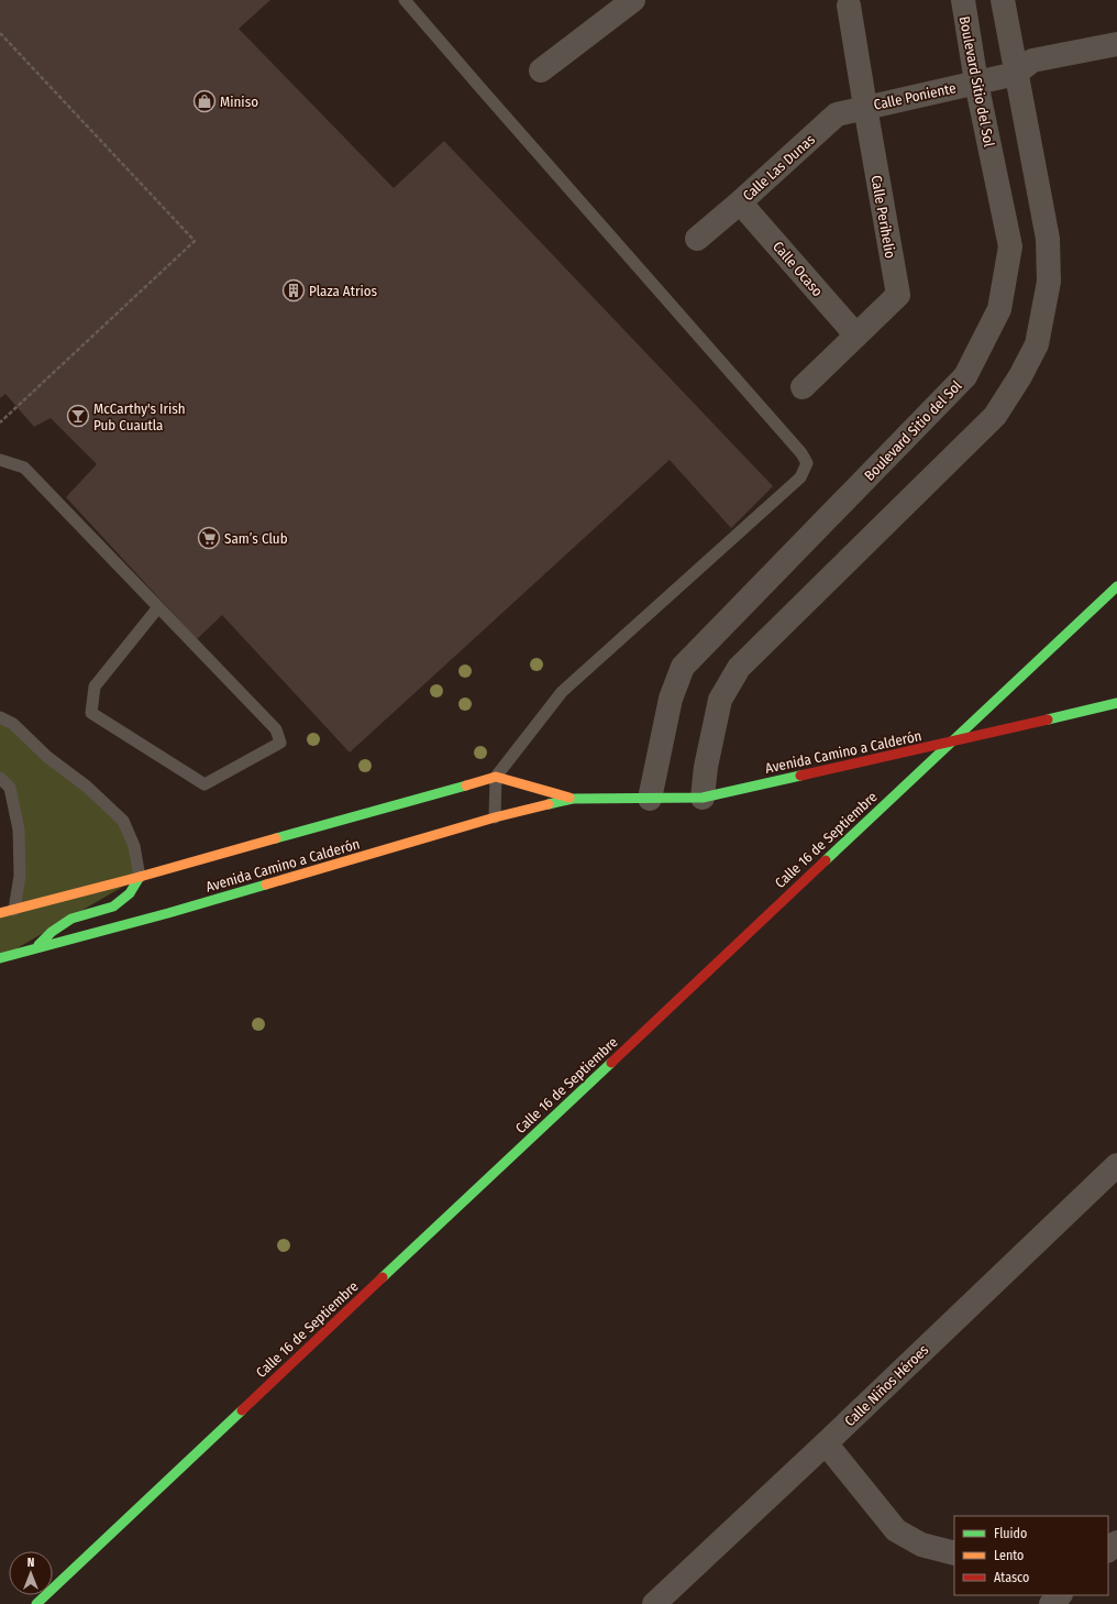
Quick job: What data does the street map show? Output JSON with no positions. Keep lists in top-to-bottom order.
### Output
{
  "streets": {
    "street": [
      "Boulevard Sitio del Sol",
      "Calle Poniente",
      "Calle Las Dunas",
      "Calle Perihelio",
      "Calle Ocaso",
      "Avenida Camino a Calderón",
      "Calle 16 de Septiembre",
      "Calle Niños Héroes"
    ]
  },
  "crossings": [
    ["Boulevard Sitio del Sol", "Calle Poniente"],
    ["Boulevard Sitio del Sol", "Avenida Camino a Calderón"],
    ["Calle Poniente", "Calle Las Dunas"],
    ["Calle Poniente", "Calle Perihelio"],
    ["Calle Las Dunas", "Calle Perihelio"],
    ["Calle Las Dunas", "Calle Ocaso"],
    ["Calle Perihelio", "Calle Ocaso"],
    ["Avenida Camino a Calderón", "Calle 16 de Septiembre"]
  ],
  "places": {
    "shop": ["Miniso"],
    "building": ["Plaza Atrios"],
    "bar": ["McCarthy's Irish Pub Cuautla"],
    "supermarket": ["Sam’s Club"]
  },
  "legend": ["Fluido", "Lento", "Atasco"],
  "north": "top"
}
